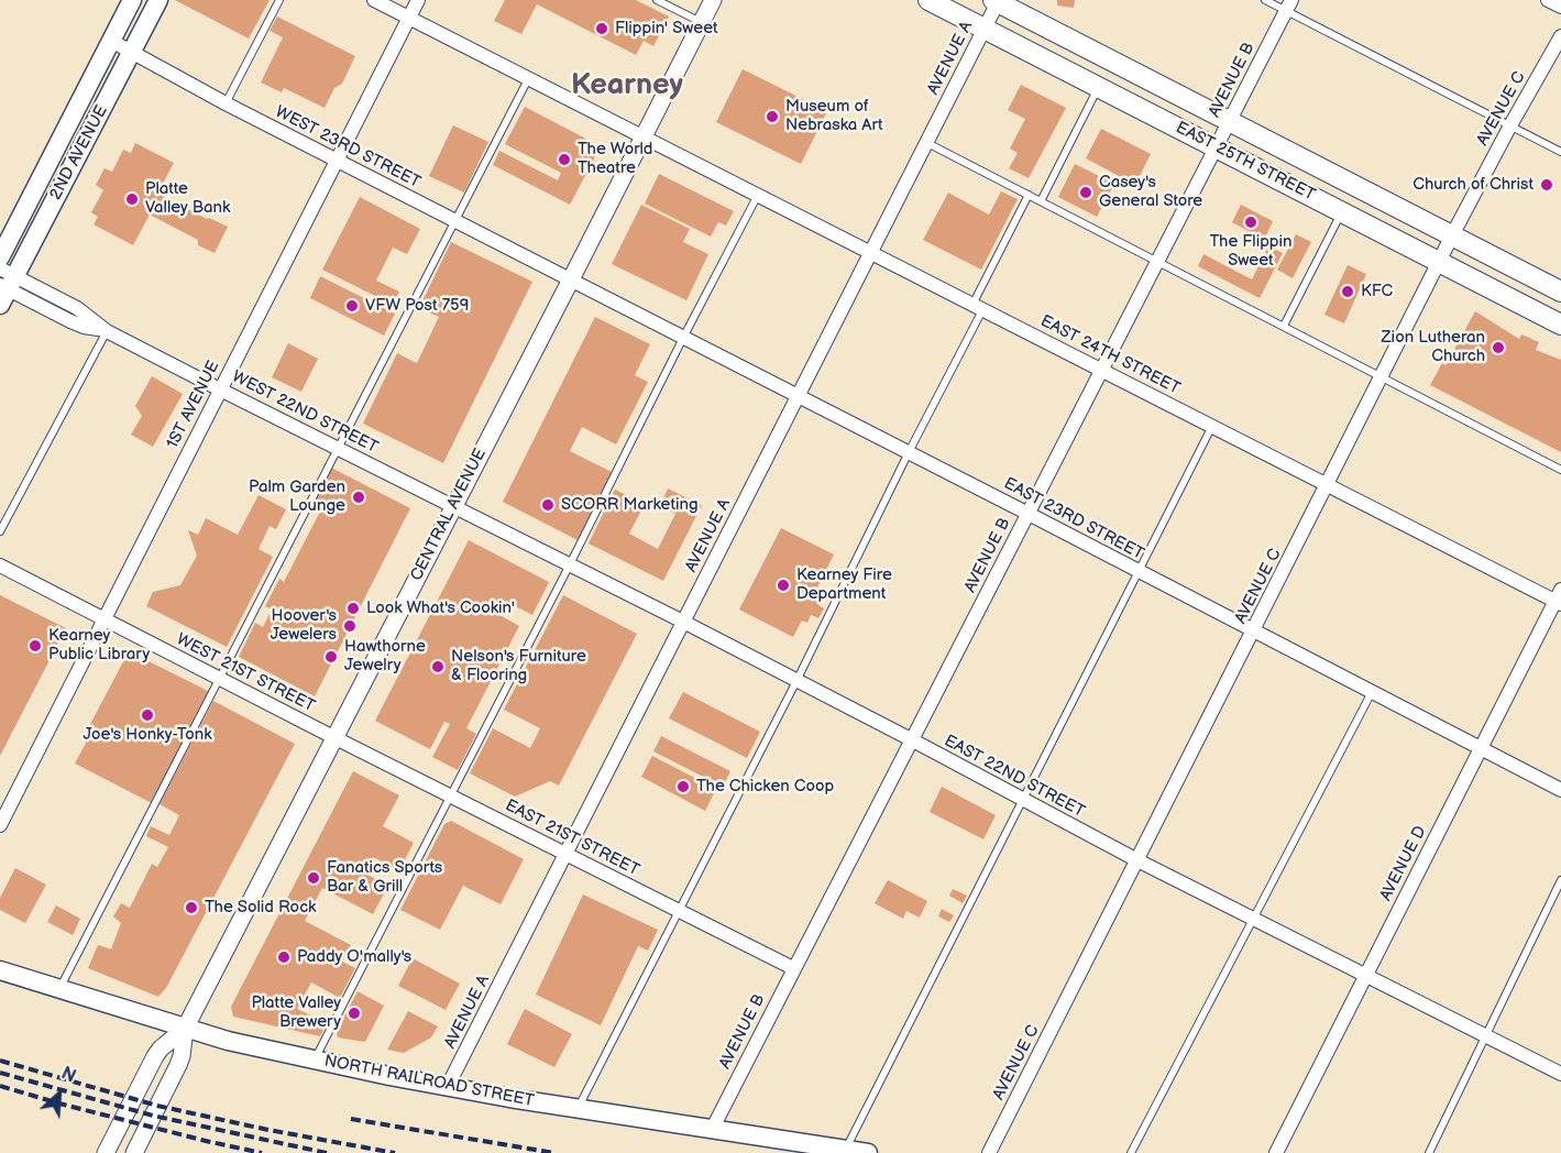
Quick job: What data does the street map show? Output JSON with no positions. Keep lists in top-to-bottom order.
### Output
{
  "streets": {
    "main road": ["2ND AVENUE", "EAST 25TH STREET", "NORTH RAILROAD STREET"],
    "street": [
      "AVENUE A",
      "AVENUE B",
      "AVENUE C",
      "WEST 23RD STREET",
      "EAST 24TH STREET",
      "1ST AVENUE",
      "WEST 22ND STREET",
      "CENTRAL AVENUE",
      "EAST 23RD STREET",
      "WEST 21ST STREET",
      "EAST 22ND STREET",
      "EAST 21ST STREET",
      "AVENUE D"
    ]
  },
  "crossings": [
    ["AVENUE A", "EAST 25TH STREET"],
    ["AVENUE A", "EAST 24TH STREET"],
    ["AVENUE A", "EAST 23RD STREET"],
    ["AVENUE A", "EAST 22ND STREET"],
    ["AVENUE A", "EAST 21ST STREET"],
    ["AVENUE A", "NORTH RAILROAD STREET"],
    ["AVENUE B", "EAST 25TH STREET"],
    ["AVENUE B", "EAST 24TH STREET"],
    ["AVENUE B", "EAST 23RD STREET"],
    ["AVENUE B", "EAST 22ND STREET"],
    ["AVENUE B", "EAST 21ST STREET"],
    ["AVENUE B", "NORTH RAILROAD STREET"],
    ["AVENUE C", "EAST 25TH STREET"],
    ["AVENUE C", "EAST 24TH STREET"],
    ["AVENUE C", "EAST 23RD STREET"],
    ["AVENUE C", "EAST 22ND STREET"],
    ["WEST 23RD STREET", "2ND AVENUE"],
    ["WEST 23RD STREET", "1ST AVENUE"],
    ["WEST 23RD STREET", "CENTRAL AVENUE"],
    ["WEST 23RD STREET", "EAST 23RD STREET"],
    ["2ND AVENUE", "WEST 22ND STREET"],
    ["EAST 24TH STREET", "1ST AVENUE"],
    ["EAST 24TH STREET", "CENTRAL AVENUE"],
    ["EAST 24TH STREET", "AVENUE D"],
    ["1ST AVENUE", "WEST 22ND STREET"],
    ["1ST AVENUE", "WEST 21ST STREET"],
    ["WEST 22ND STREET", "CENTRAL AVENUE"],
    ["WEST 22ND STREET", "EAST 22ND STREET"],
    ["CENTRAL AVENUE", "EAST 23RD STREET"],
    ["CENTRAL AVENUE", "WEST 21ST STREET"],
    ["CENTRAL AVENUE", "EAST 22ND STREET"],
    ["CENTRAL AVENUE", "EAST 21ST STREET"],
    ["CENTRAL AVENUE", "NORTH RAILROAD STREET"],
    ["EAST 23RD STREET", "AVENUE D"],
    ["WEST 21ST STREET", "EAST 21ST STREET"],
    ["EAST 22ND STREET", "AVENUE D"]
  ],
  "districts": ["Kearney"],
  "places": [
    "Flippin' Sweet",
    "Museum of Nebraska Art",
    "The World Theatre",
    "Church of Christ",
    "Casey's General Store",
    "Platte Valley Bank",
    "The Flippin Sweet",
    "KFC",
    "VFW Post 759",
    "Zion Lutheran Church",
    "Palm Garden Lounge",
    "SCORR Marketing",
    "Kearney Fire Department",
    "Look What's Cookin'",
    "Hoover's Jewelers",
    "Kearney Public Library",
    "Hawthorne Jewelry",
    "Nelson's Furniture & Flooring",
    "Joe's Honky-Tonk",
    "The Chicken Coop",
    "Fanatics Sports Bar & Grill",
    "The Solid Rock",
    "Paddy O'mally's",
    "Platte Valley Brewery"
  ],
  "north": "top right"
}
